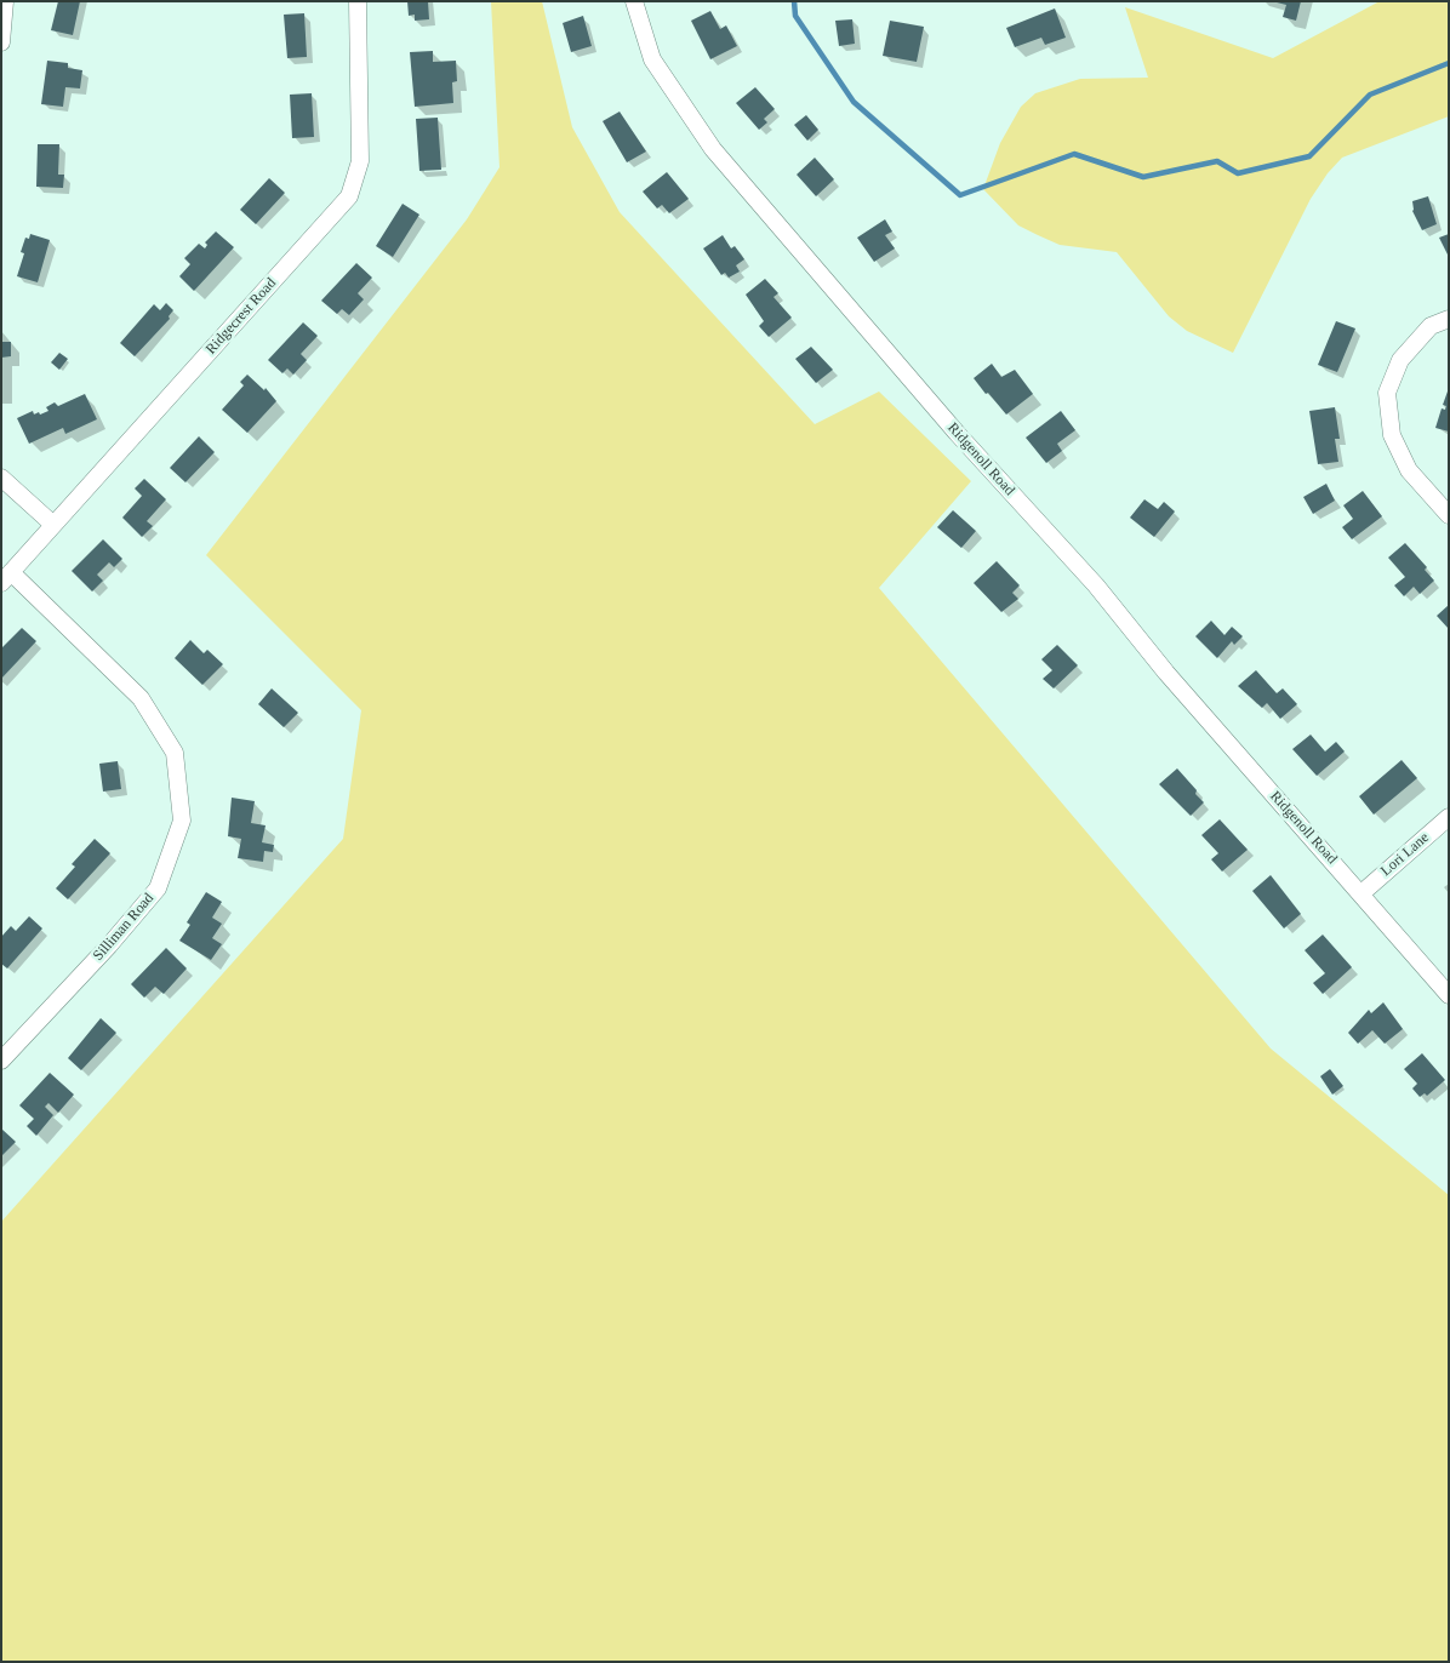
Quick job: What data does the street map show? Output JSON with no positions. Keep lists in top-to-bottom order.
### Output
{
  "streets": {
    "street": [
      "Ridgecrest Road",
      "Ridgenoll Road",
      "Lori Lane",
      "Silliman Road"
    ]
  },
  "crossings": [
    ["Ridgecrest Road", "Silliman Road"],
    ["Ridgenoll Road", "Lori Lane"]
  ]
}
